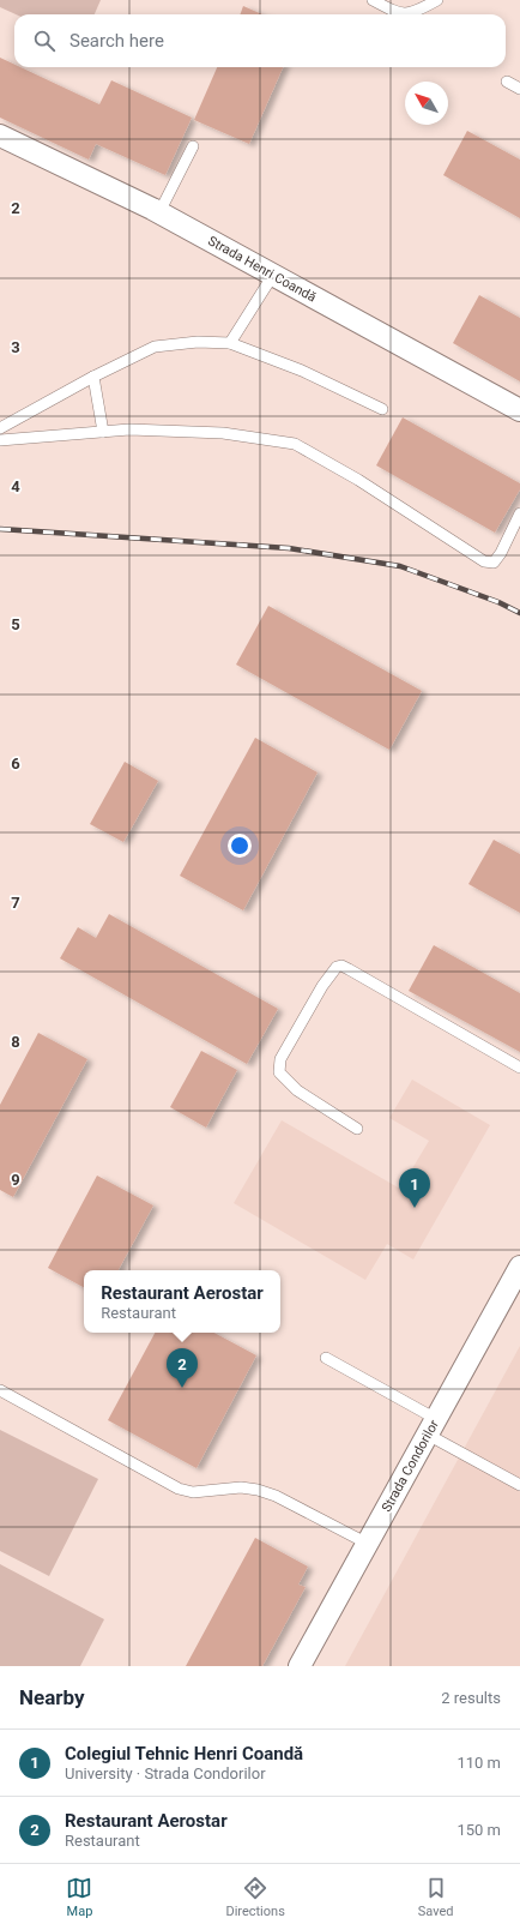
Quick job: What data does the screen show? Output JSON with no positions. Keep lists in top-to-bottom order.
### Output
{
  "streets": {
    "street": ["Strada Henri Coandă", "Strada Condorilor"]
  },
  "north": "top left",
  "page": {
    "search": "Search here",
    "pins": ["1", "2"],
    "popup": ["Restaurant Aerostar", "Restaurant"],
    "heading": ["Nearby", "2 results"],
    "list": [
      {
        "mark": "1",
        "name": "Colegiul Tehnic Henri Coandă",
        "note": "University · Strada Condorilor",
        "value": "110 m"
      },
      {
        "mark": "2",
        "name": "Restaurant Aerostar",
        "note": "Restaurant",
        "value": "150 m"
      }
    ],
    "nav": ["Map", "Directions", "Saved"]
  },
  "grid": {
    "rows": [
      "2",
      "3",
      "4",
      "5",
      "6",
      "7",
      "8",
      "9"
    ]
  }
}
